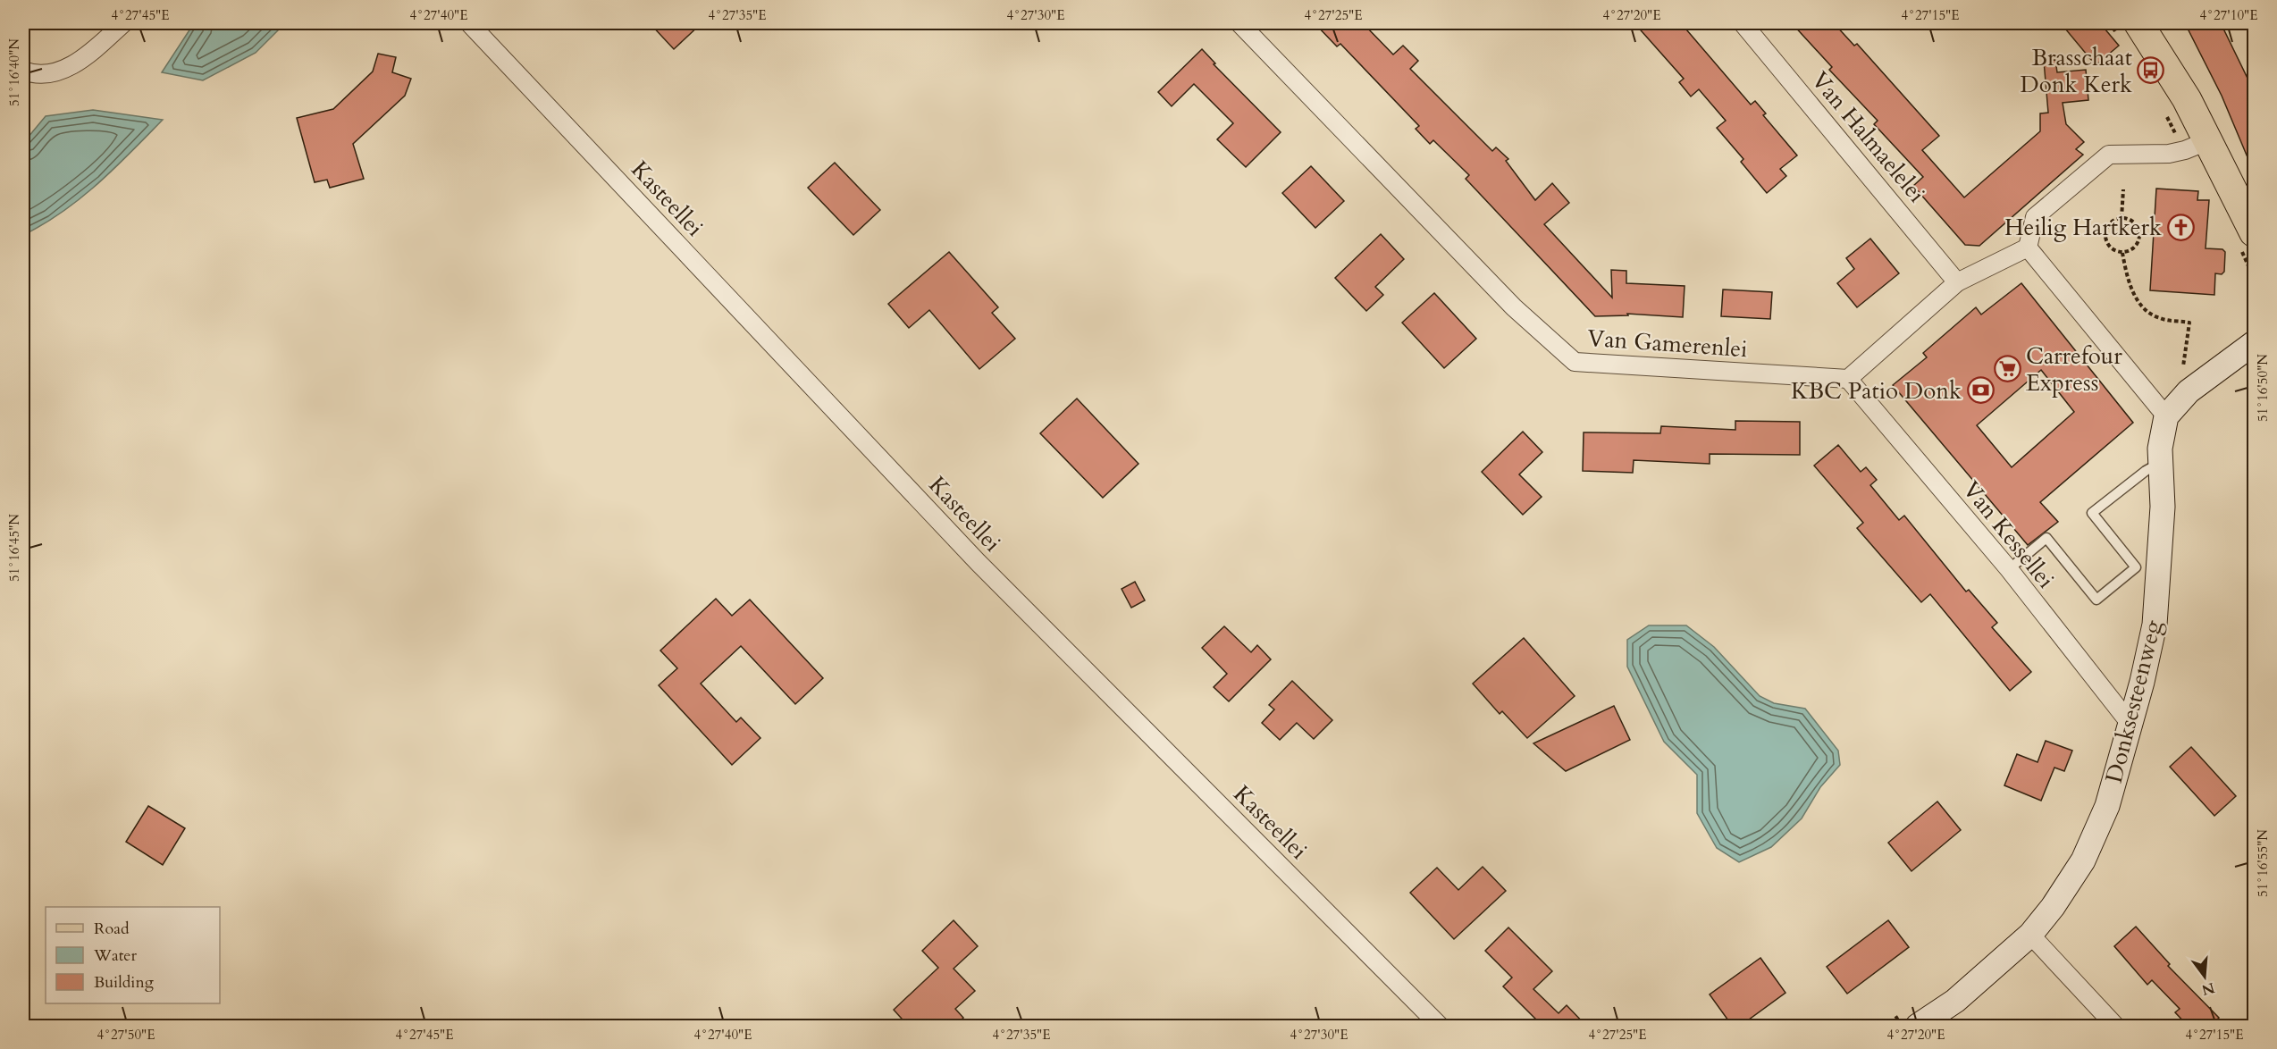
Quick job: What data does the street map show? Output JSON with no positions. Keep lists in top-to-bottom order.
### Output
{
  "streets": {
    "street": [
      "Van Halmaelelei",
      "Kasteellei",
      "Van Gamerenlei",
      "Van Kessellei",
      "Donksesteenweg"
    ]
  },
  "crossings": [
    ["Van Gamerenlei", "Van Kessellei"],
    ["Van Kessellei", "Donksesteenweg"]
  ],
  "places": {
    "bus stop": ["Brasschaat Donk Kerk"],
    "church": ["Heilig Hartkerk"],
    "supermarket": ["Carrefour Express"],
    "bank": ["KBC Patio Donk"]
  },
  "legend": ["Road", "Water", "Building"],
  "north": "bottom",
  "coordinates": [
    "4°27'45\"E",
    "4°27'40\"E",
    "4°27'35\"E",
    "4°27'30\"E",
    "4°27'25\"E",
    "4°27'20\"E",
    "4°27'15\"E",
    "4°27'10\"E",
    "51°16'40\"N",
    "51°16'50\"N",
    "51°16'45\"N",
    "51°16'55\"N",
    "4°27'50\"E"
  ]
}
